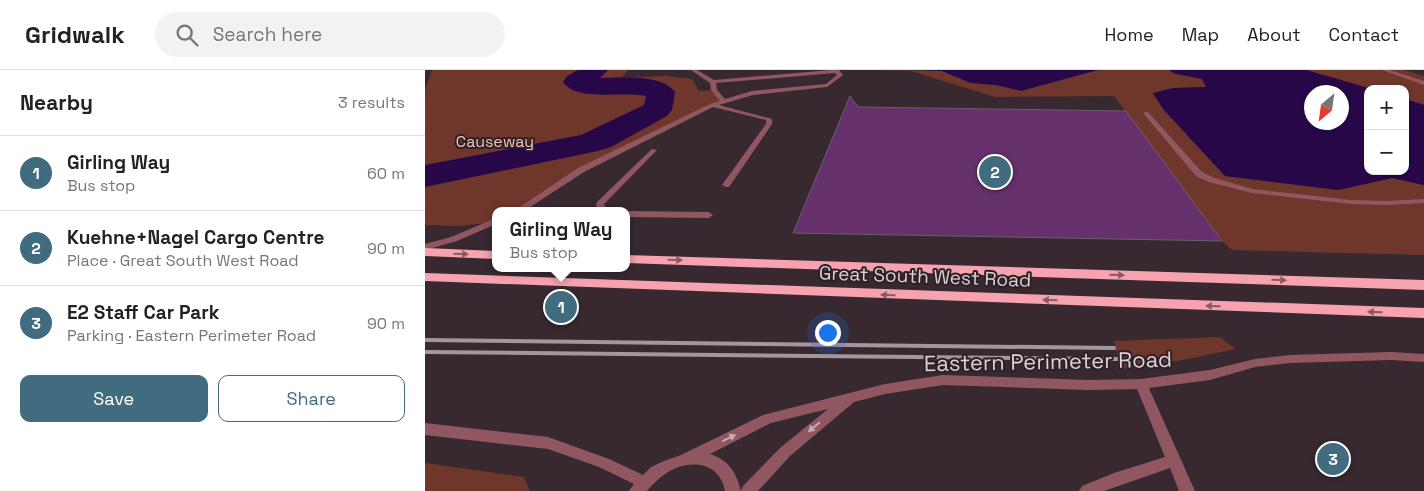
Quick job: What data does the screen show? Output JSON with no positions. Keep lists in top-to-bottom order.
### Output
{
  "streets": {
    "highway": ["Great South West Road"],
    "street": ["Eastern Perimeter Road"]
  },
  "parks": ["Causeway"],
  "north": "bottom left",
  "page": {
    "header": "Gridwalk",
    "search": "Search here",
    "nav": [
      "Home",
      "Map",
      "About",
      "Contact"
    ],
    "heading": ["Nearby", "3 results"],
    "map_buttons": ["+", "−"],
    "list": [
      {
        "mark": "1",
        "name": "Girling Way",
        "note": "Bus stop",
        "value": "60 m"
      },
      {
        "mark": "2",
        "name": "Kuehne+Nagel Cargo Centre",
        "note": "Place · Great South West Road",
        "value": "90 m"
      },
      {
        "mark": "3",
        "name": "E2 Staff Car Park",
        "note": "Parking · Eastern Perimeter Road",
        "value": "90 m"
      }
    ],
    "pins": ["2", "1", "3"],
    "popup": ["Girling Way", "Bus stop"],
    "buttons": ["Save", "Share"]
  }
}
